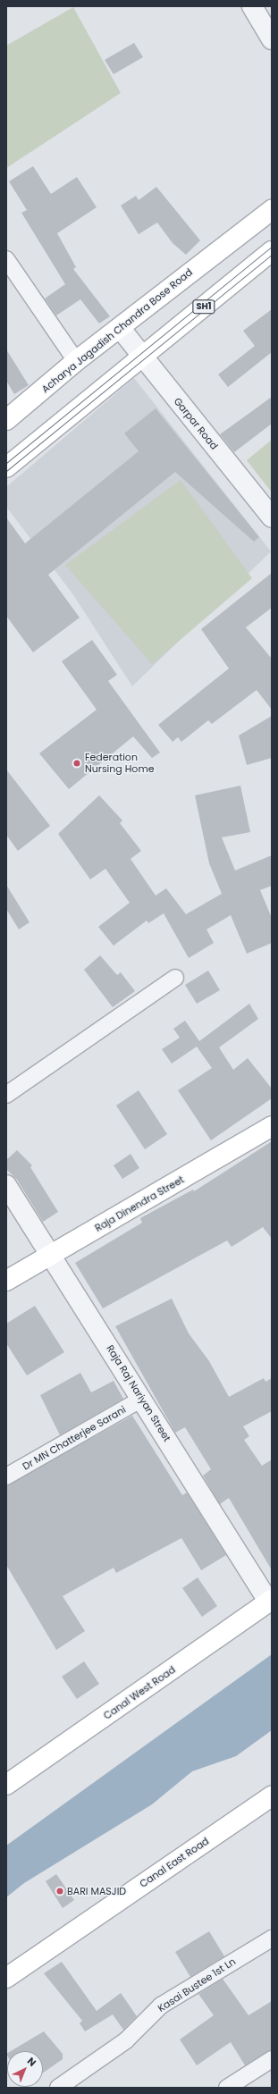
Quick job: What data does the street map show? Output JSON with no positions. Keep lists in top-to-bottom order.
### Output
{
  "streets": {
    "main road": [
      "SH1",
      "Acharya Jagadish Chandra Bose Road",
      "Raja Dinendra Street",
      "Canal West Road",
      "Canal East Road"
    ],
    "street": [
      "Garpar Road",
      "Raja Raj Nariyan Street",
      "Dr MN Chatterjee Sarani",
      "Kasai Bustee 1st Ln"
    ]
  },
  "crossings": [
    ["SH1", "Garpar Road"],
    ["Acharya Jagadish Chandra Bose Road", "Garpar Road"],
    ["Raja Dinendra Street", "Raja Raj Nariyan Street"],
    ["Raja Raj Nariyan Street", "Dr MN Chatterjee Sarani"],
    ["Raja Raj Nariyan Street", "Canal West Road"]
  ],
  "places": ["Federation Nursing Home", "BARI MASJID"],
  "north": "top right"
}
